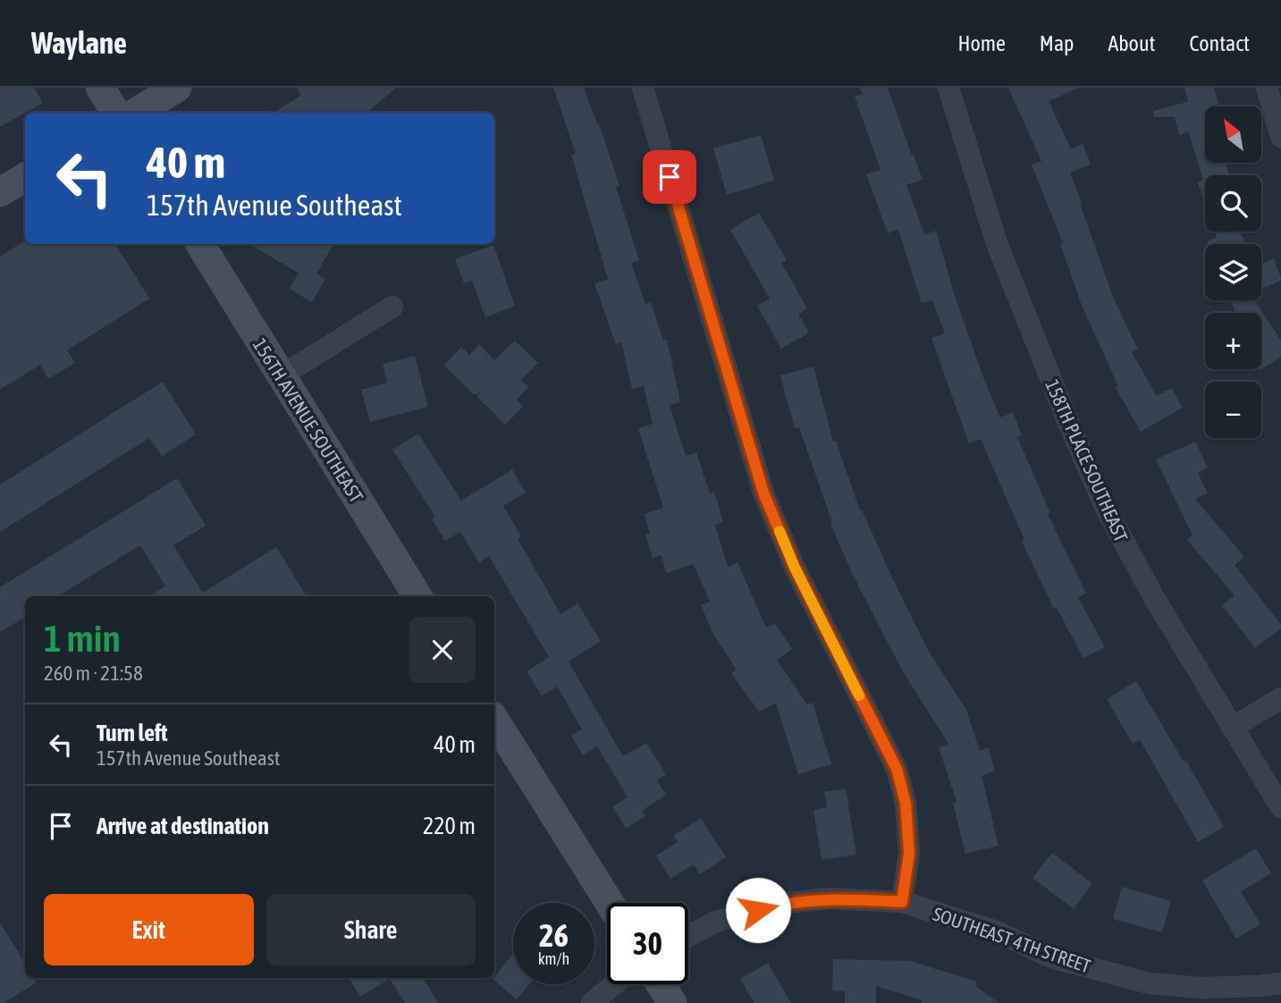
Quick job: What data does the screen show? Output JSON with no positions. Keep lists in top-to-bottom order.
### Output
{
  "streets": {
    "street": ["156TH AVENUE SOUTHEAST", "158TH PLACE SOUTHEAST", "SOUTHEAST 4TH STREET"]
  },
  "north": "top left",
  "page": {
    "header": "Waylane",
    "nav": [
      "Home",
      "Map",
      "About",
      "Contact"
    ],
    "map_buttons": ["+", "−"],
    "turn": ["40 m", "157th Avenue Southeast"],
    "heading": ["1 min", "260 m · 21:58"],
    "list": [
      {
        "name": "Turn left",
        "note": "157th Avenue Southeast",
        "value": "40 m"
      },
      {
        "name": "Arrive at destination",
        "value": "220 m"
      }
    ],
    "buttons": ["Exit", "Share"],
    "speed": "26 km/h",
    "limit": "30"
  }
}
